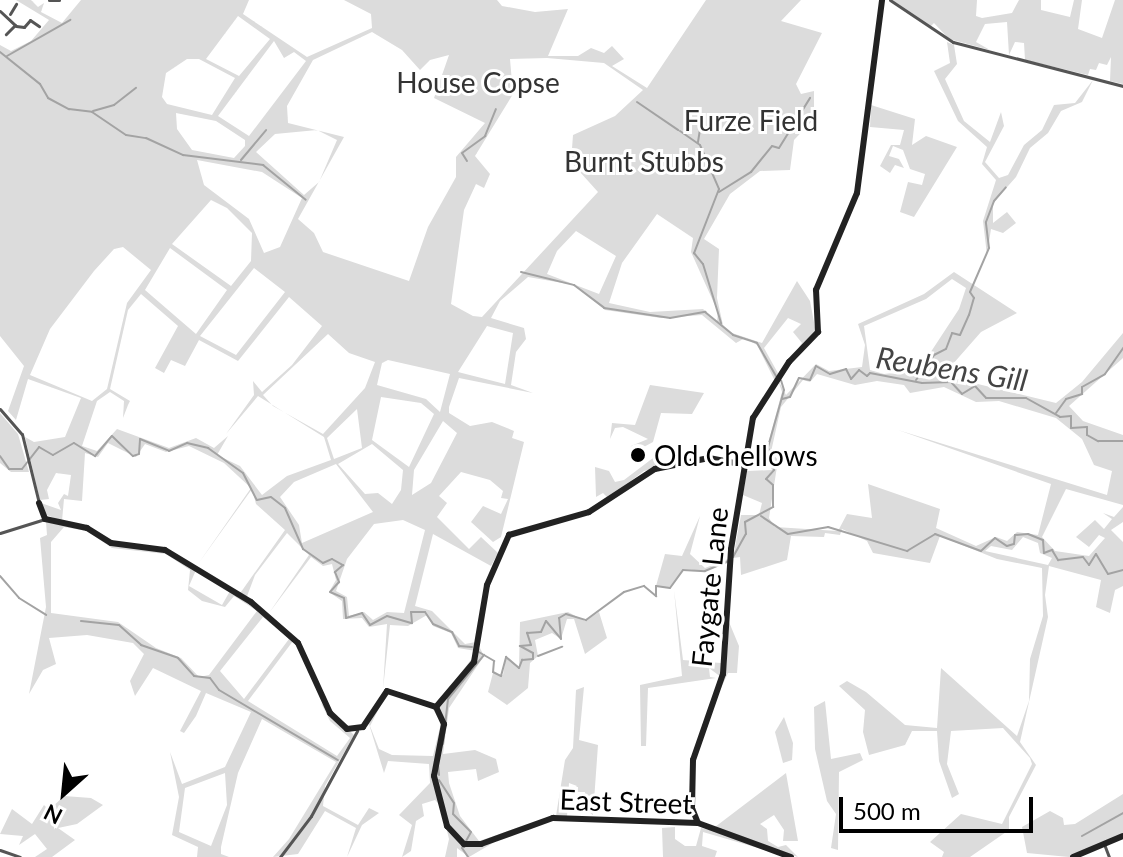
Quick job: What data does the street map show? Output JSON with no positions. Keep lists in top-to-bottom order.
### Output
{
  "streets": {
    "street": ["Faygate Lane", "East Street"]
  },
  "crossings": [
    ["Faygate Lane", "East Street"]
  ],
  "water": ["Reubens Gill"],
  "parks": ["House Copse", "Furze Field", "Burnt Stubbs"],
  "places": ["Old Chellows"],
  "scale_bar": "500 m",
  "north": "bottom left"
}
